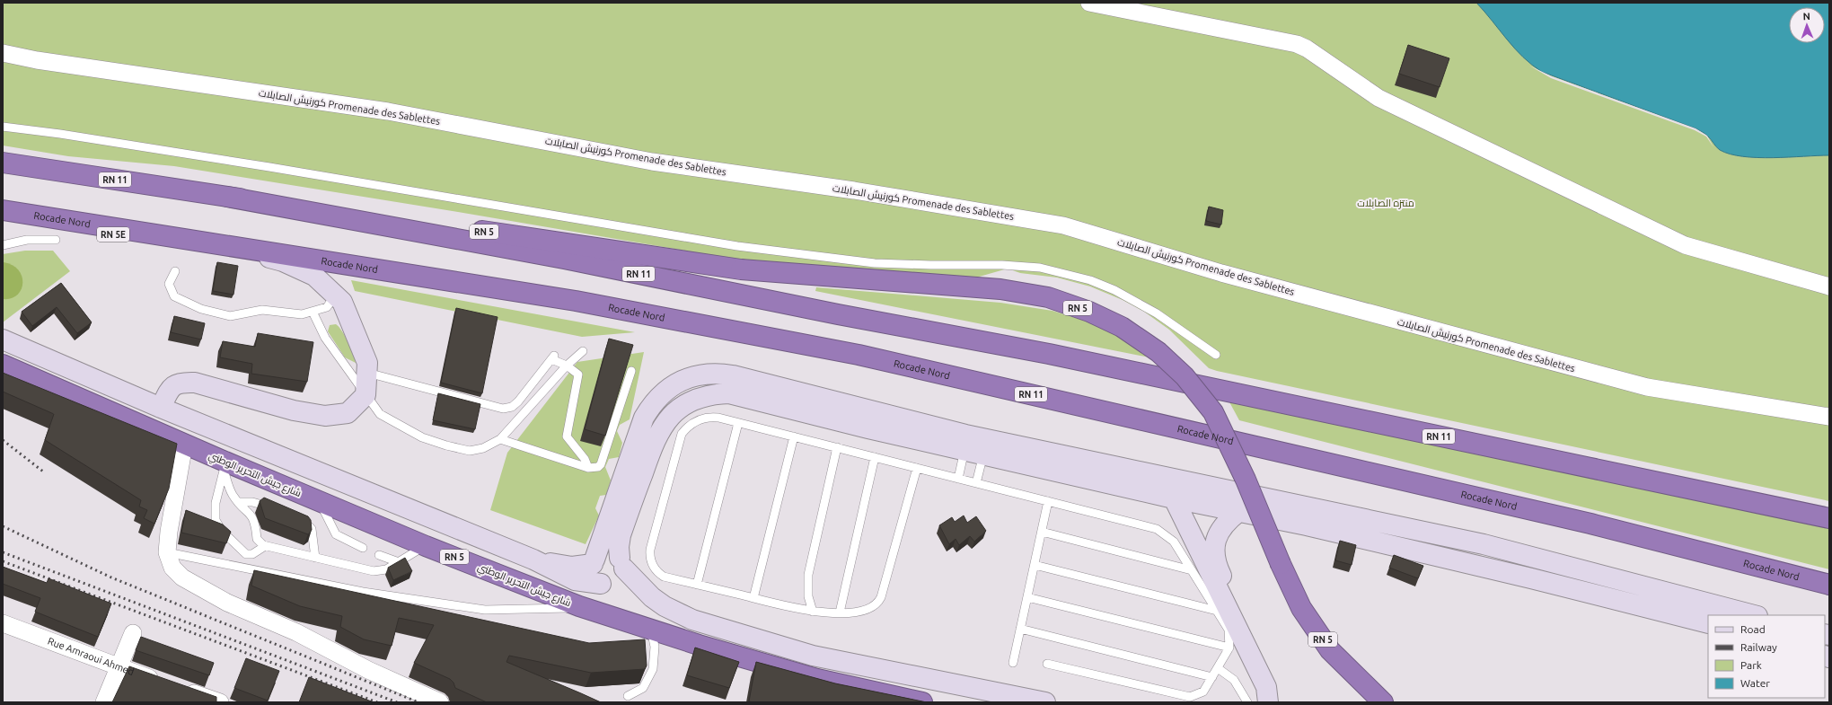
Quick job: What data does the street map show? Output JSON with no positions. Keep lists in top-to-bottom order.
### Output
{
  "streets": {
    "highway": [
      "RN 11",
      "Rocade Nord",
      "RN 5",
      "RN 5E",
      "شارع جيش التحرير الوطني"
    ],
    "street": ["كورنيش الصابلات Promenade des Sablettes", "Rue Amraoui Ahmed"]
  },
  "crossings": [
    ["RN 11", "RN 5"],
    ["Rocade Nord", "RN 5E"]
  ],
  "parks": ["منتزه الصابلات"],
  "legend": [
    "Road",
    "Railway",
    "Park",
    "Water"
  ],
  "north": "top"
}
